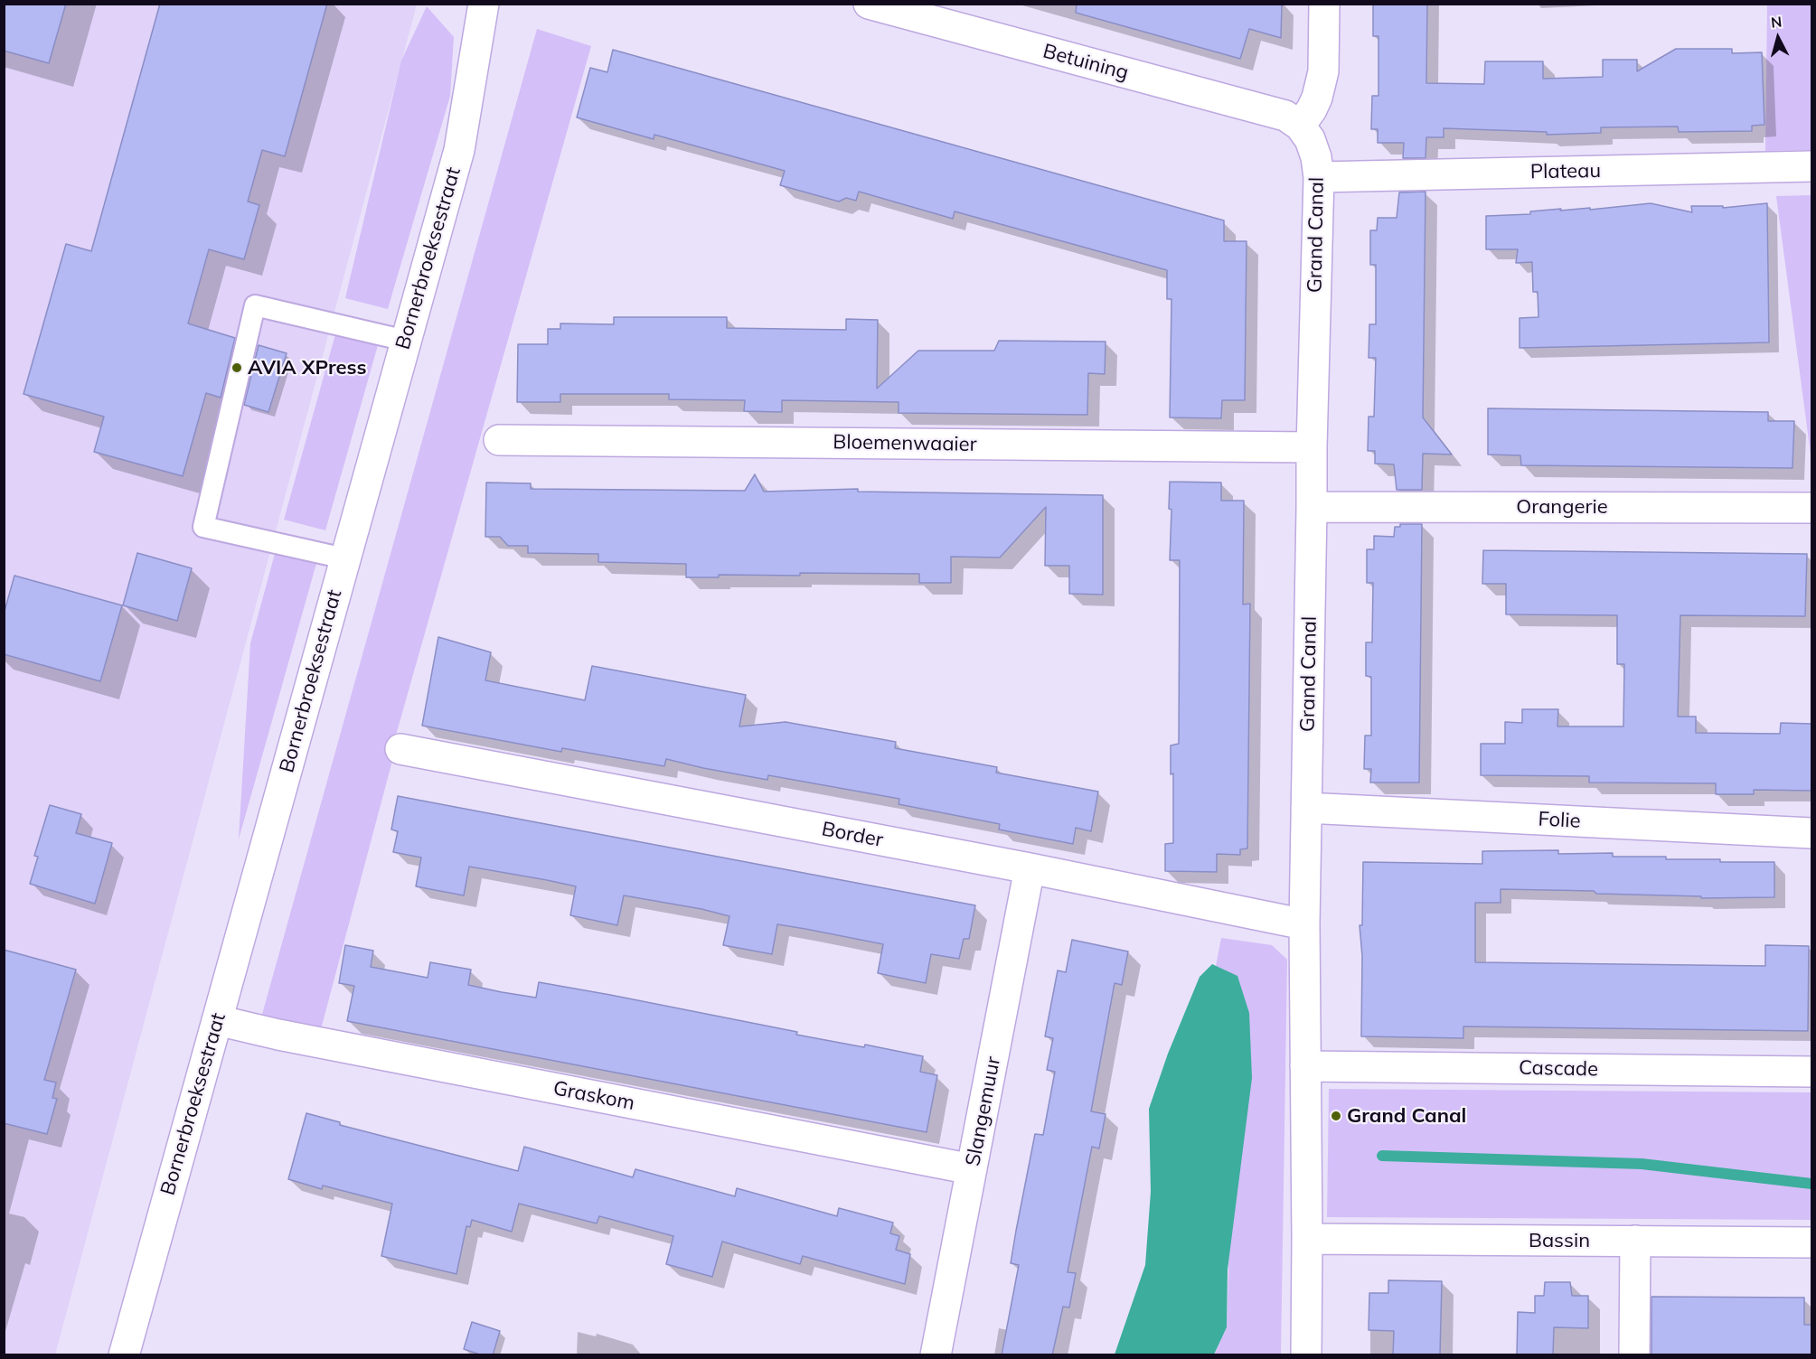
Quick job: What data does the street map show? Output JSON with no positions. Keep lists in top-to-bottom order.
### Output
{
  "streets": {
    "street": [
      "Betuining",
      "Plateau",
      "Grand Canal",
      "Bornerbroeksestraat",
      "Bloemenwaaier",
      "Orangerie",
      "Folie",
      "Border",
      "Cascade",
      "Graskom",
      "Slangemuur",
      "Bassin"
    ]
  },
  "crossings": [
    ["Betuining", "Grand Canal"],
    ["Plateau", "Grand Canal"],
    ["Grand Canal", "Bloemenwaaier"],
    ["Grand Canal", "Orangerie"],
    ["Grand Canal", "Folie"],
    ["Grand Canal", "Border"],
    ["Grand Canal", "Cascade"],
    ["Grand Canal", "Bassin"],
    ["Bornerbroeksestraat", "Graskom"],
    ["Border", "Slangemuur"],
    ["Graskom", "Slangemuur"]
  ],
  "places": ["AVIA XPress", "Grand Canal"],
  "north": "top"
}
